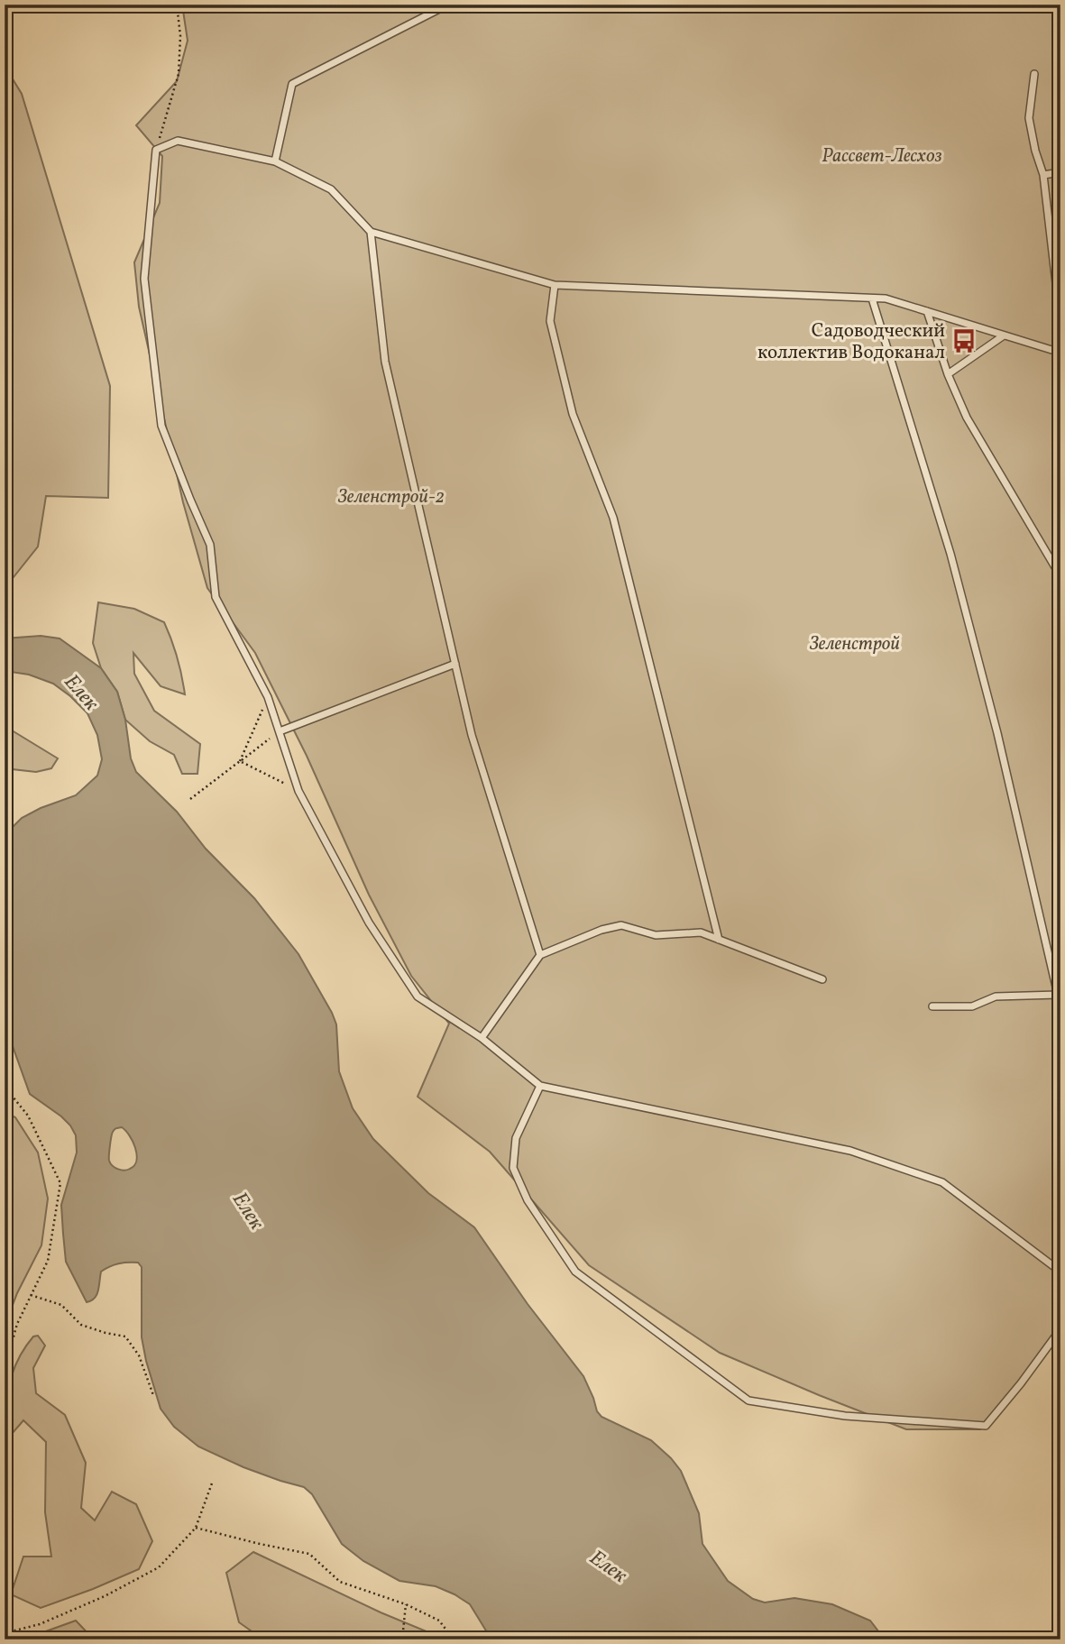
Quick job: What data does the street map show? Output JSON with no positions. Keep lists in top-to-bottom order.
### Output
{
  "water": ["Елек"],
  "parks": ["Рассвет-Лесхоз", "Зеленстрой-2", "Зеленстрой"],
  "places": {
    "bus stop": ["Садоводческий коллектив Водоканал"]
  }
}
